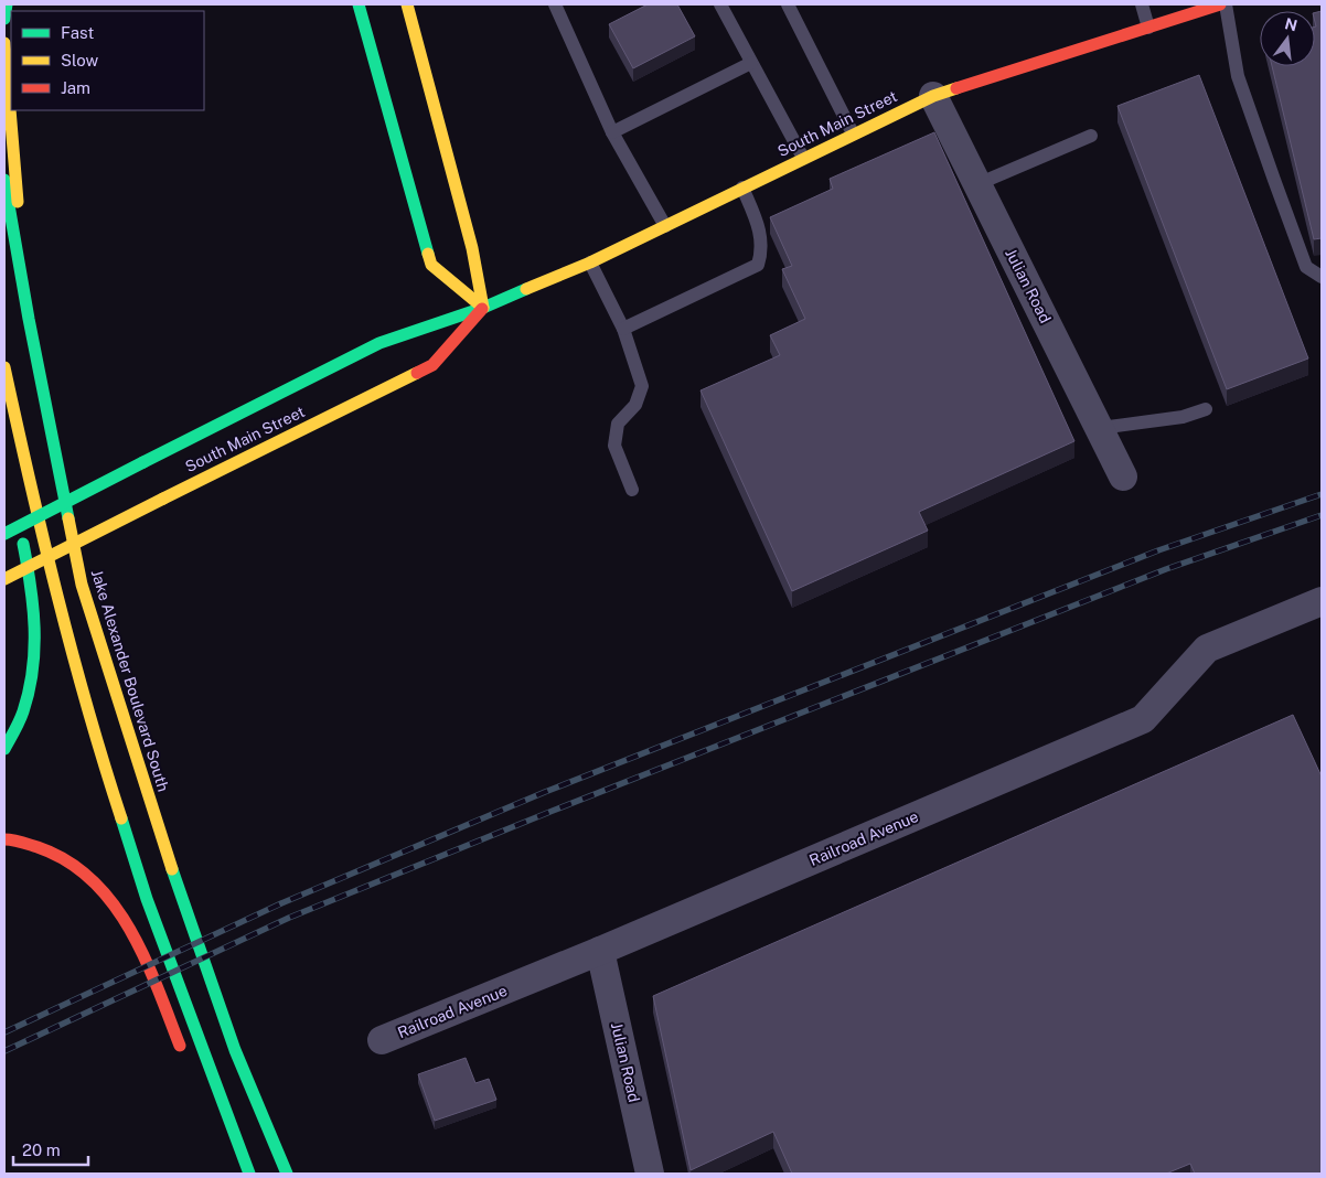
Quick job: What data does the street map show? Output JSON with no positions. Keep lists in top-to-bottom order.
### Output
{
  "streets": {
    "main road": ["South Main Street", "Jake Alexander Boulevard South"],
    "street": ["Julian Road", "Railroad Avenue"]
  },
  "crossings": [
    ["South Main Street", "Julian Road"],
    ["Julian Road", "Railroad Avenue"]
  ],
  "legend": ["Fast", "Slow", "Jam"],
  "scale_bar": "20 m",
  "north": "top"
}
